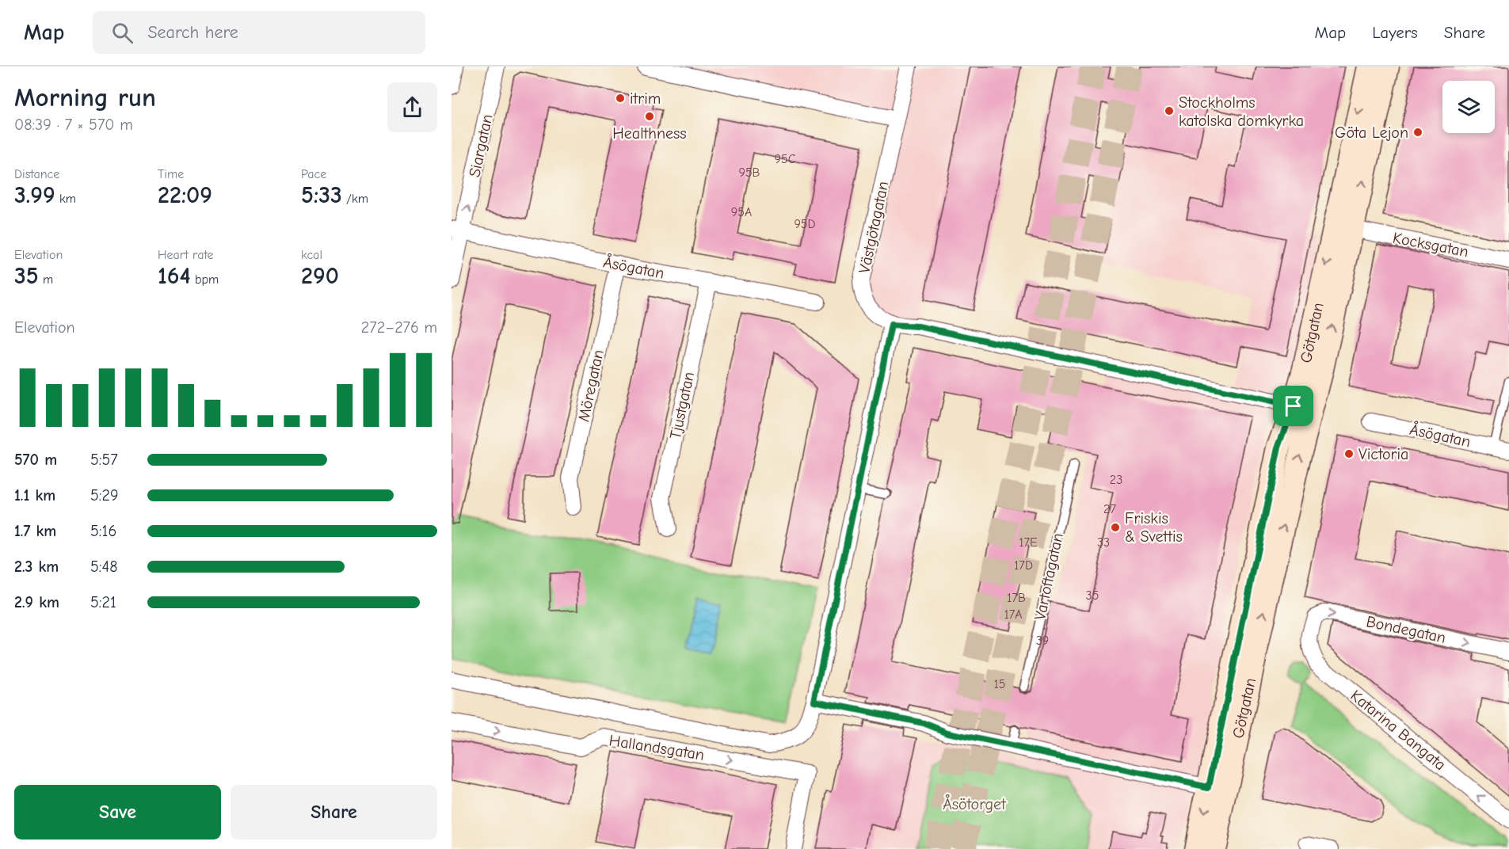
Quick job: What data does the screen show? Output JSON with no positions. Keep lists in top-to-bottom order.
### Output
{
  "streets": {
    "street": [
      "Siargatan",
      "Västgötagatan",
      "Kocksgatan",
      "Åsögatan",
      "Götgatan",
      "Möregatan",
      "Tjustgatan",
      "Bondegatan",
      "Katarina Bangata",
      "Hallandsgatan"
    ],
    "lane": ["Vartoftagatan"]
  },
  "crossings": [
    ["Siargatan", "Åsögatan"],
    ["Kocksgatan", "Götgatan"],
    ["Åsögatan", "Möregatan"],
    ["Åsögatan", "Tjustgatan"],
    ["Bondegatan", "Katarina Bangata"]
  ],
  "one_way": [
    "Siargatan",
    "Bondegatan",
    "Katarina Bangata",
    "Hallandsgatan"
  ],
  "parks": ["Åsötorget"],
  "places": [
    "itrim",
    "Stockholms katolska domkyrka",
    "Healthness",
    "Göta Lejon",
    "Victoria",
    "Friskis & Svettis"
  ],
  "house_numbers": [
    "95C",
    "95B",
    "95A",
    "95D",
    "23",
    "27",
    "17E",
    "33",
    "17D",
    "35",
    "17B",
    "17A",
    "39",
    "15"
  ],
  "page": {
    "header": "Map",
    "search": "Search here",
    "nav": ["Map", "Layers", "Share"],
    "heading": ["Morning run", "08:39 · 7 × 570 m"],
    "stats": [
      ["Distance", "3.99 km"],
      ["Time", "22:09"],
      ["Pace", "5:33 /km"],
      ["Elevation", "35 m"],
      ["Heart rate", "164 bpm"],
      ["kcal", "290"]
    ],
    "chart": ["Elevation", "272–276 m"],
    "list": [
      {
        "name": "570 m",
        "note": "5:57"
      },
      {
        "name": "1.1 km",
        "note": "5:29"
      },
      {
        "name": "1.7 km",
        "note": "5:16"
      },
      {
        "name": "2.3 km",
        "note": "5:48"
      },
      {
        "name": "2.9 km",
        "note": "5:21"
      }
    ],
    "buttons": ["Save", "Share"]
  }
}
